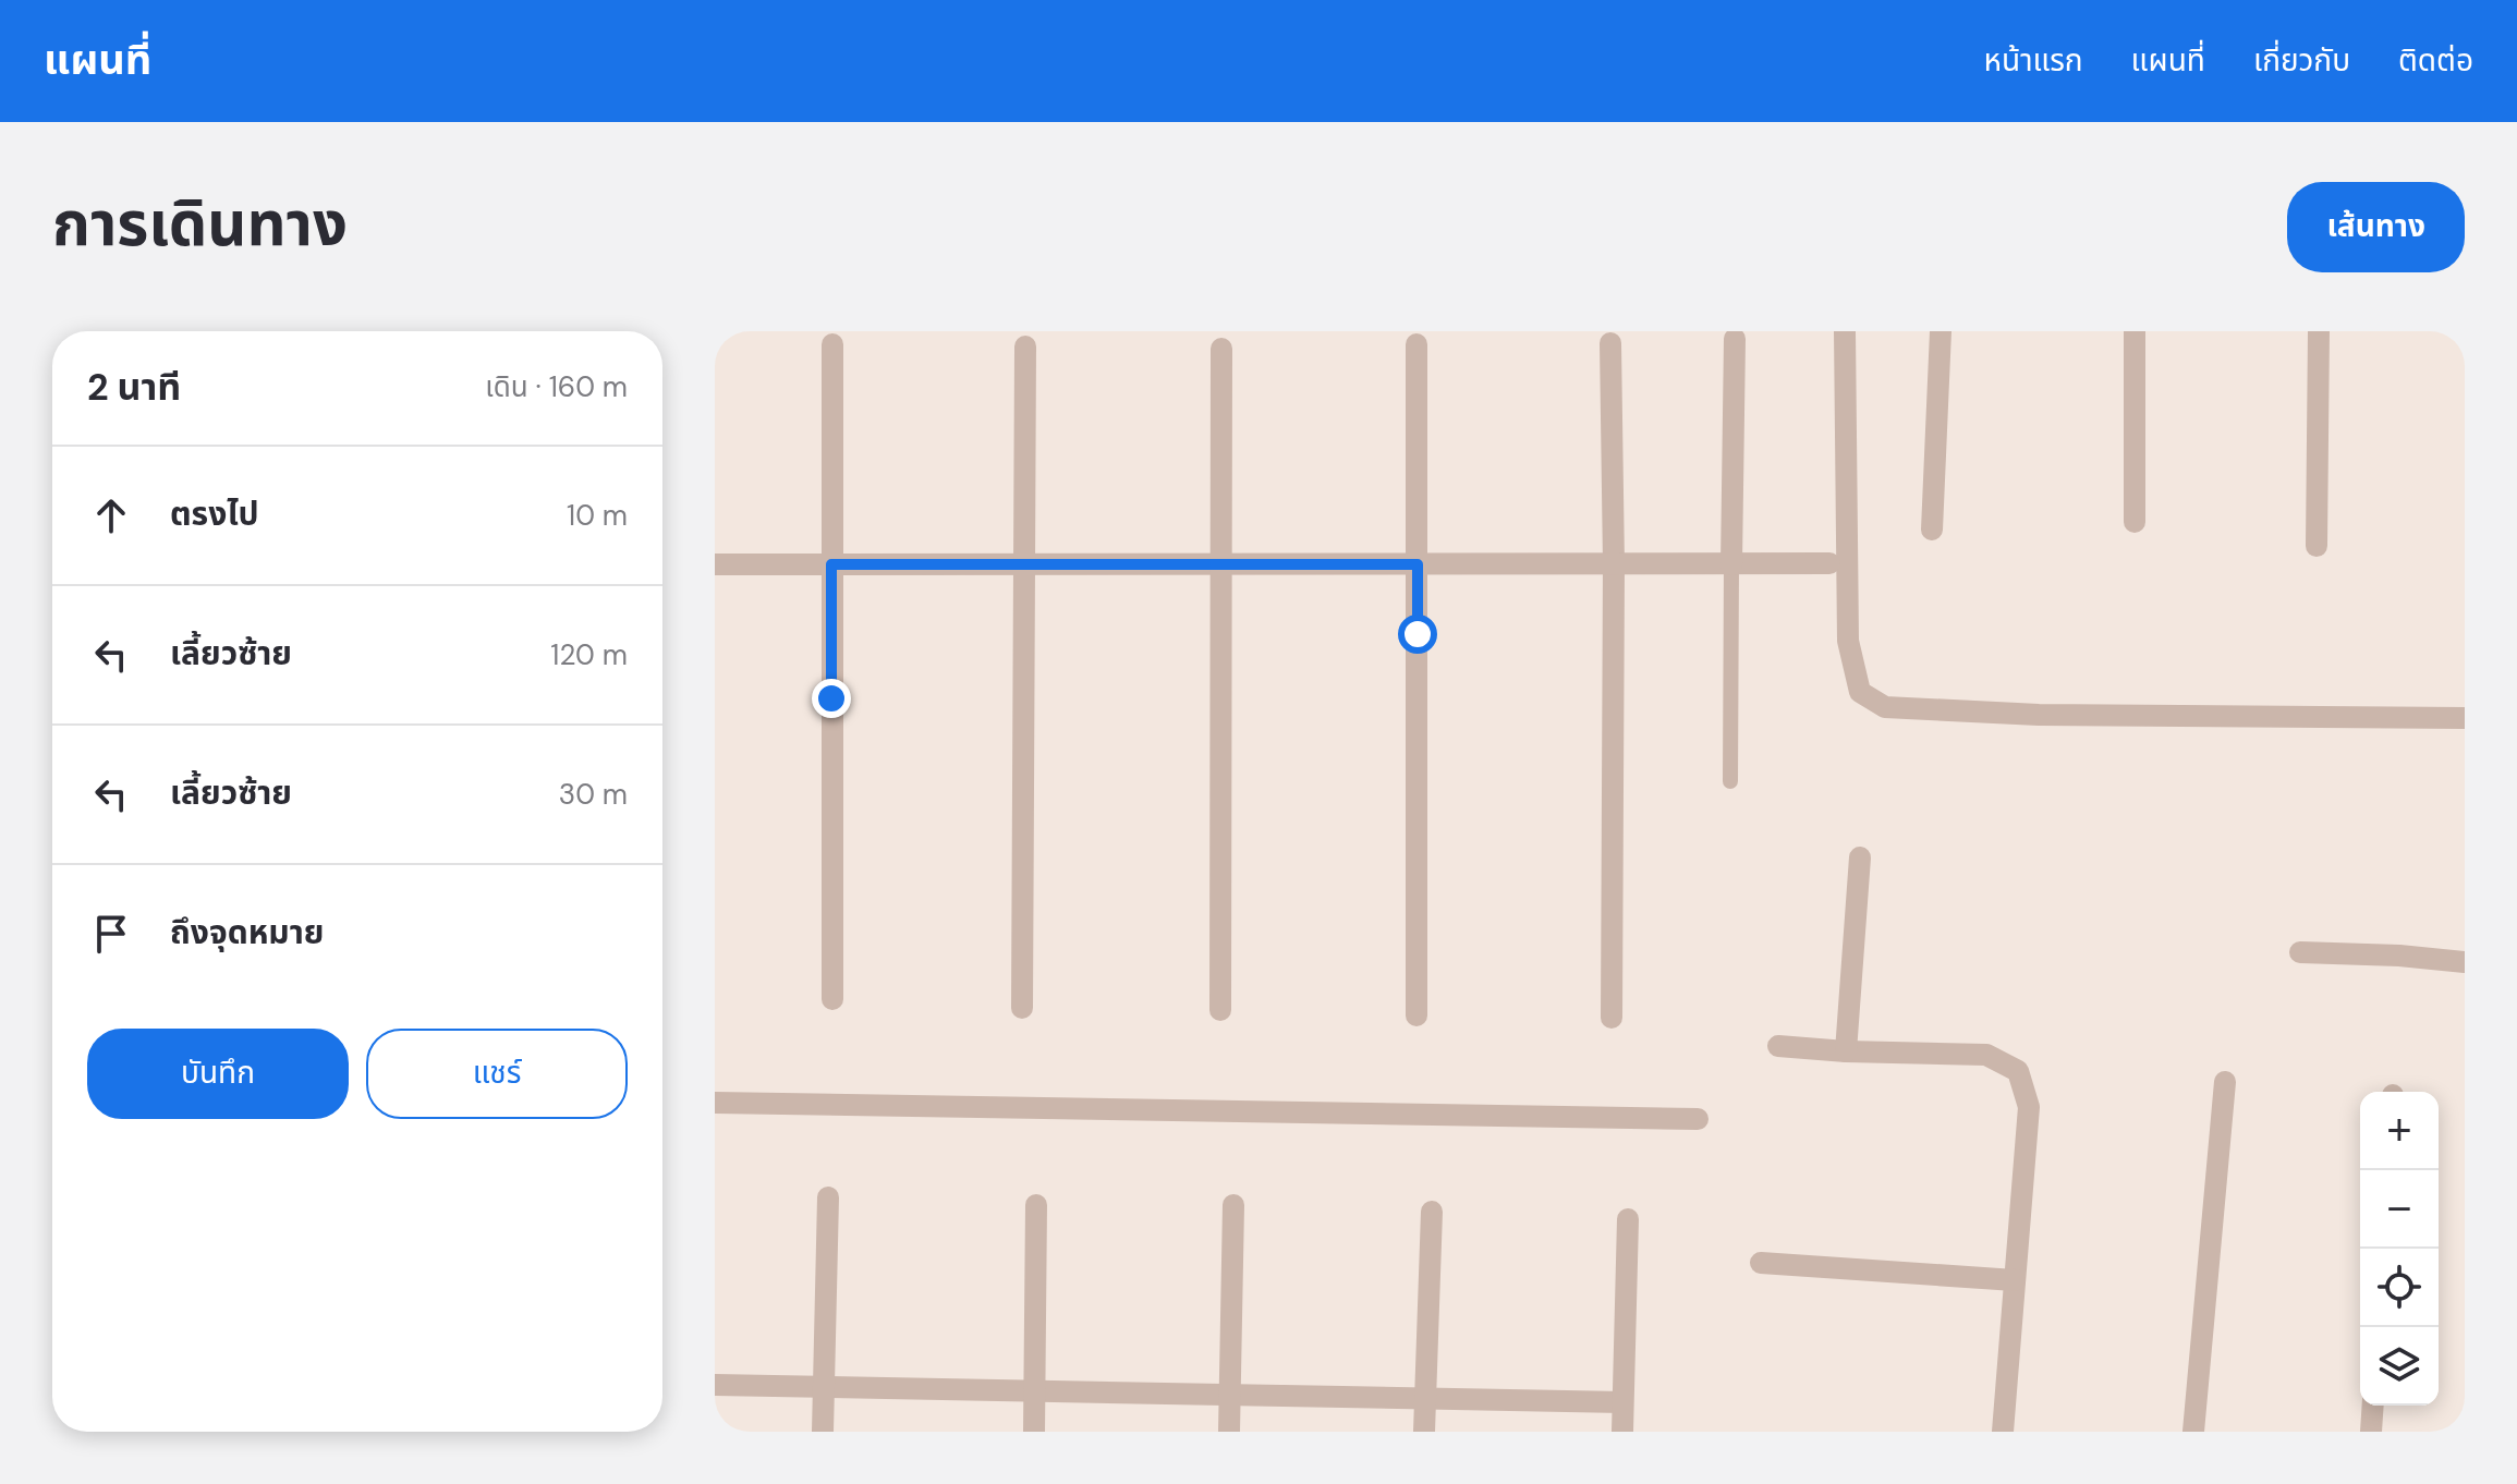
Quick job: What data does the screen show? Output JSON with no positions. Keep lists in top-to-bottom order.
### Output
{
  "page": {
    "header": "แผนที่",
    "nav": [
      "หน้าแรก",
      "แผนที่",
      "เกี่ยวกับ",
      "ติดต่อ"
    ],
    "title": "การเดินทาง",
    "buttons": [
      "เส้นทาง",
      ["บันทึก", "แชร์"]
    ],
    "heading": ["2 นาที", "เดิน · 160 m"],
    "list": [
      ["ตรงไป", "10 m"],
      ["เลี้ยวซ้าย", "120 m"],
      ["เลี้ยวซ้าย", "30 m"],
      "ถึงจุดหมาย"
    ],
    "map_buttons": ["+", "−"]
  }
}
